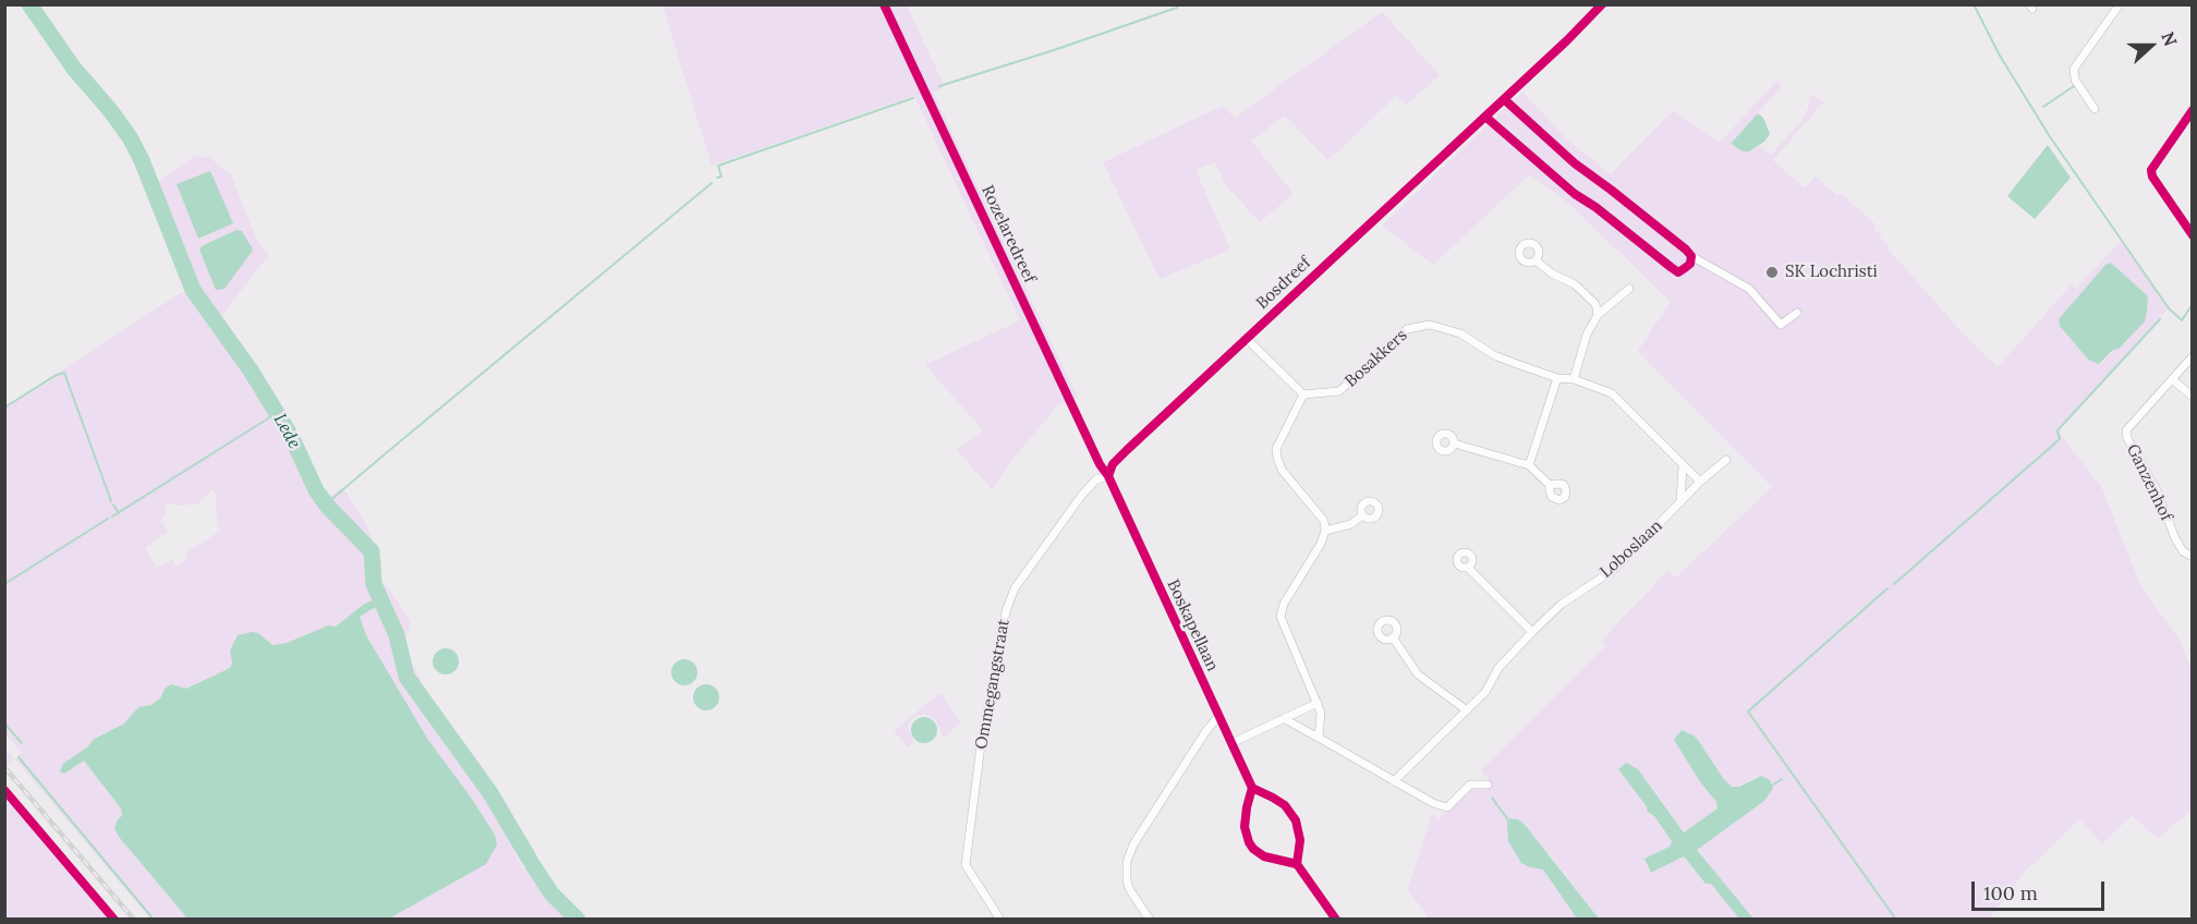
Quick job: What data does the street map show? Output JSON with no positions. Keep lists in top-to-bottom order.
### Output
{
  "streets": {
    "street": [
      "Rozelaredreef",
      "Bosdreef",
      "Bosakkers",
      "Ganzenhof",
      "Loboslaan",
      "Boskapellaan",
      "Ommegangstraat"
    ]
  },
  "crossings": [
    ["Rozelaredreef", "Bosdreef"],
    ["Rozelaredreef", "Boskapellaan"],
    ["Rozelaredreef", "Ommegangstraat"],
    ["Bosdreef", "Boskapellaan"],
    ["Bosdreef", "Ommegangstraat"],
    ["Bosakkers", "Loboslaan"],
    ["Boskapellaan", "Ommegangstraat"]
  ],
  "water": ["Lede"],
  "places": ["SK Lochristi"],
  "scale_bar": "100 m",
  "north": "right"
}
